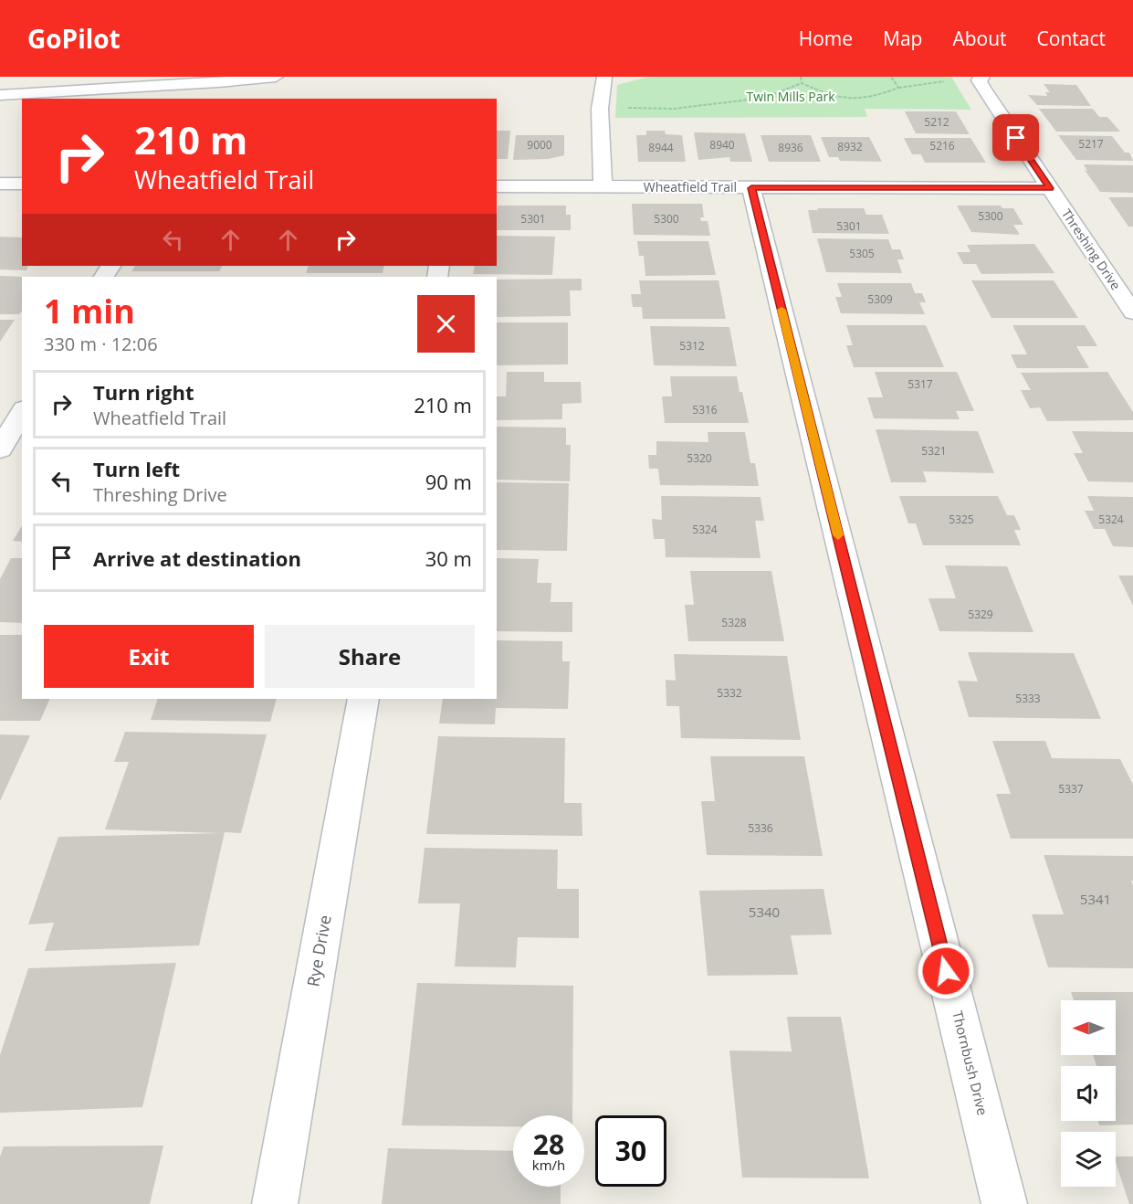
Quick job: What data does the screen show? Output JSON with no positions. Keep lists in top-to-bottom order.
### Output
{
  "streets": {
    "street": [
      "Wheatfield Trail",
      "Threshing Drive",
      "Rye Drive",
      "Thornbush Drive"
    ]
  },
  "crossings": [
    ["Wheatfield Trail", "Threshing Drive"],
    ["Wheatfield Trail", "Thornbush Drive"]
  ],
  "parks": ["Twin Mills Park"],
  "house_numbers": [
    "5212",
    "5217",
    "9000",
    "8940",
    "5216",
    "8932",
    "8944",
    "8936",
    "5300",
    "5301",
    "5300",
    "5301",
    "5305",
    "5309",
    "5312",
    "5317",
    "5316",
    "5321",
    "5320",
    "5325",
    "5324",
    "5324",
    "5329",
    "5328",
    "5332",
    "5333",
    "5337",
    "5336",
    "5341",
    "5340"
  ],
  "north": "left",
  "page": {
    "header": "GoPilot",
    "nav": [
      "Home",
      "Map",
      "About",
      "Contact"
    ],
    "turn": ["210 m", "Wheatfield Trail"],
    "heading": ["1 min", "330 m · 12:06"],
    "list": [
      {
        "name": "Turn right",
        "note": "Wheatfield Trail",
        "value": "210 m"
      },
      {
        "name": "Turn left",
        "note": "Threshing Drive",
        "value": "90 m"
      },
      {
        "name": "Arrive at destination",
        "value": "30 m"
      }
    ],
    "buttons": ["Exit", "Share"],
    "speed": "28 km/h",
    "limit": "30"
  }
}
